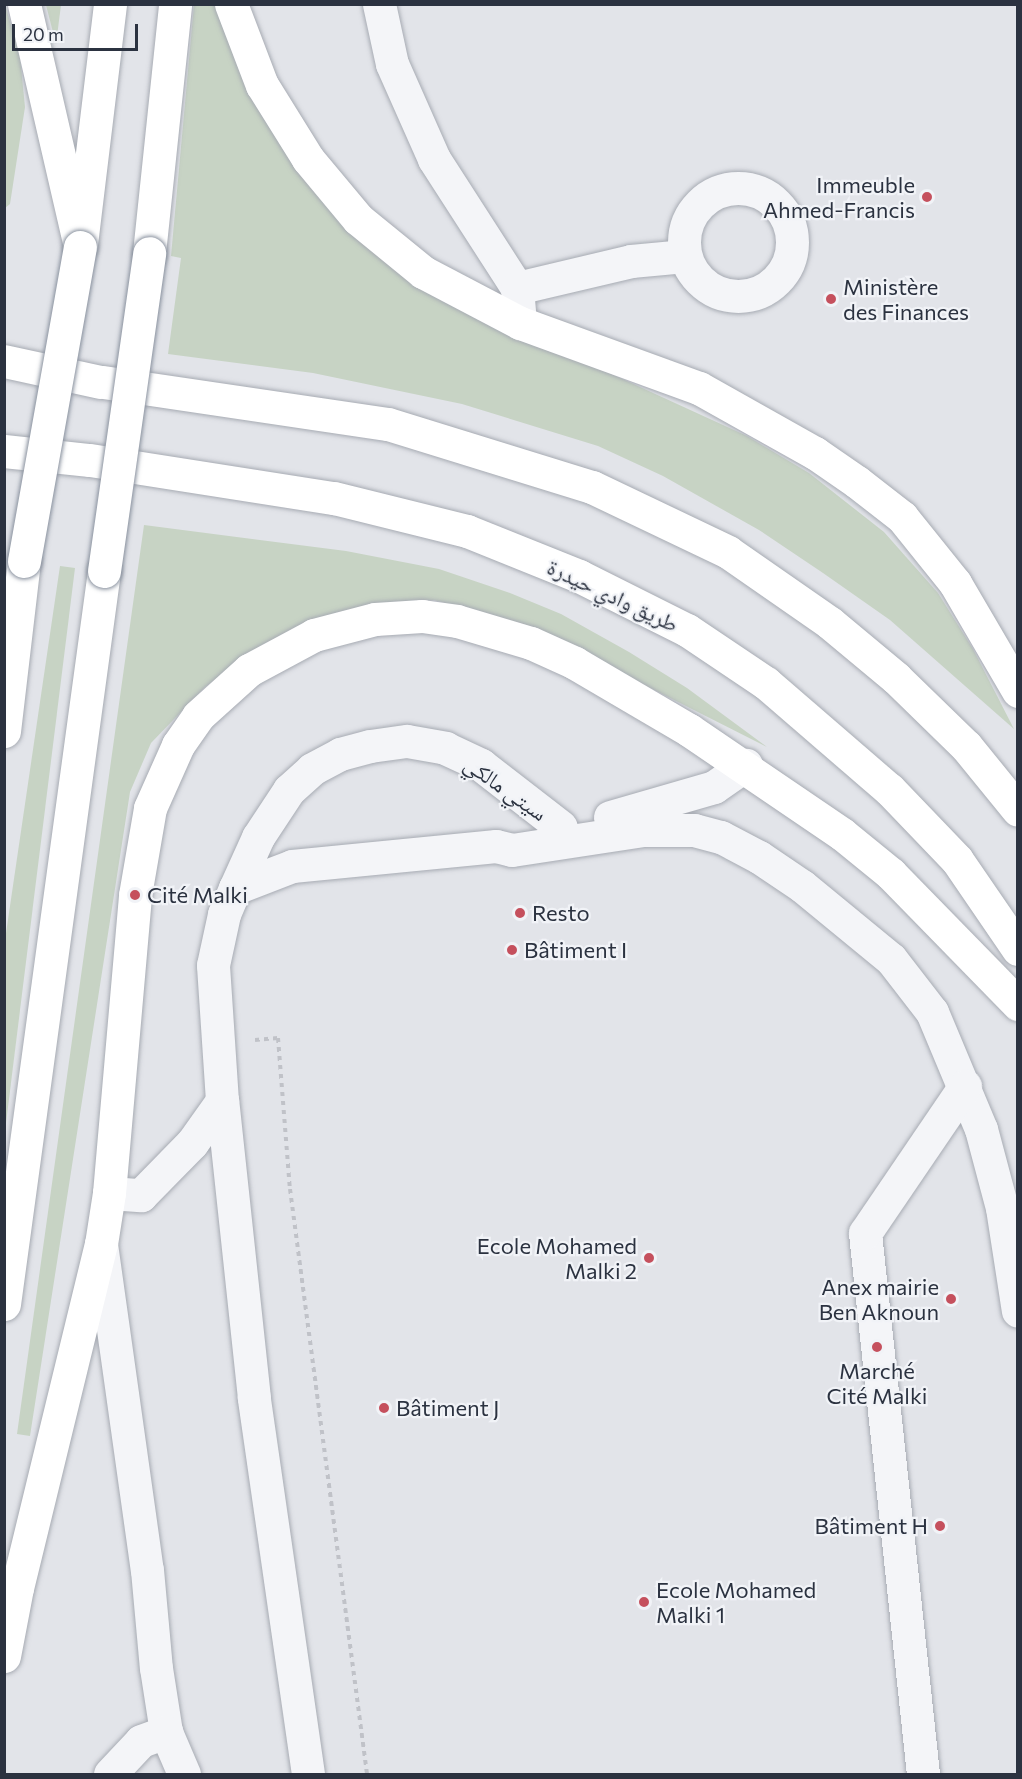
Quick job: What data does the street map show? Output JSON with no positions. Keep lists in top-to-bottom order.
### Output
{
  "streets": {
    "main road": ["طريق وادي حيدرة"],
    "street": ["سيتي مالكي"]
  },
  "places": [
    "Immeuble Ahmed-Francis",
    "Ministère des Finances",
    "Cité Malki",
    "Resto",
    "Bâtiment I",
    "Ecole Mohamed Malki 2",
    "Anex mairie Ben Aknoun",
    "Marché Cité Malki",
    "Bâtiment J",
    "Bâtiment H",
    "Ecole Mohamed Malki 1"
  ],
  "scale_bar": "20 m"
}
